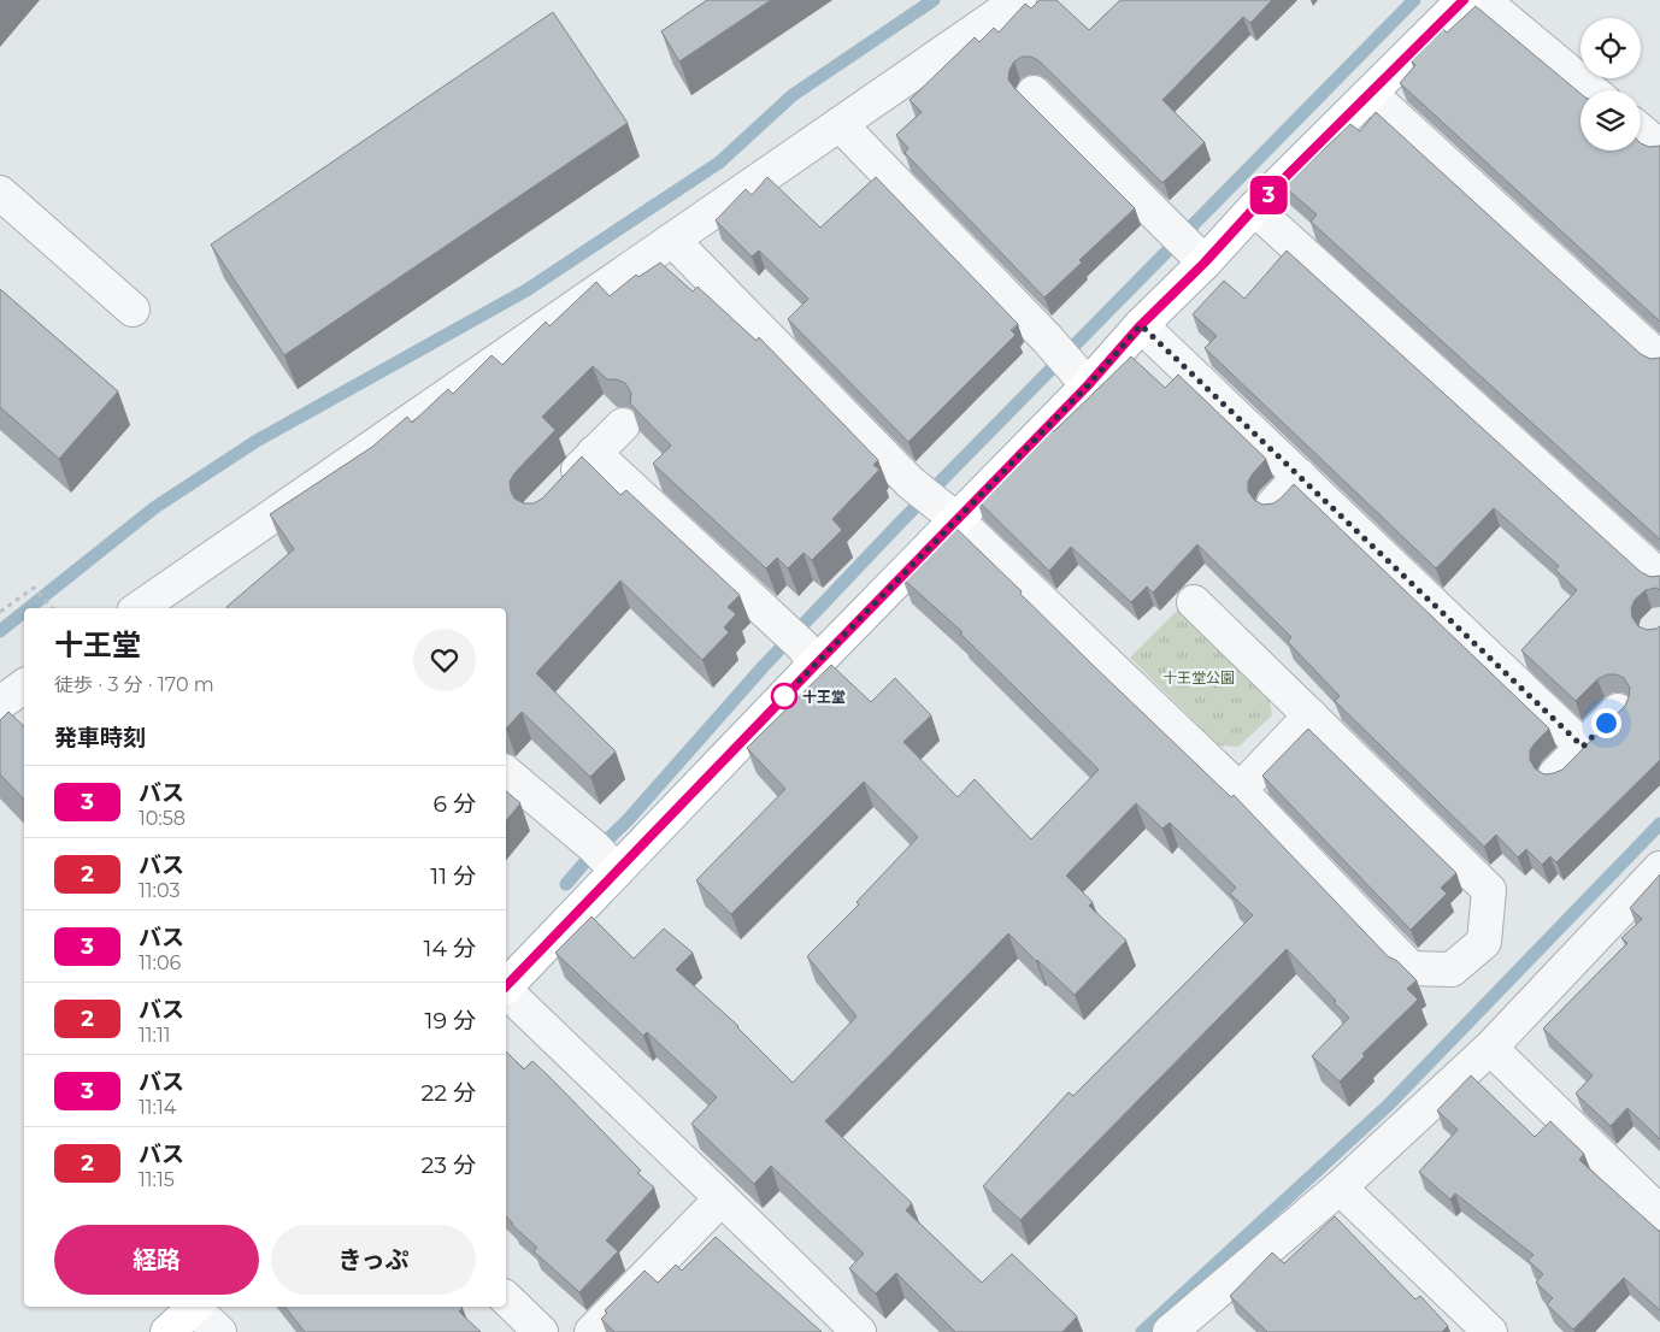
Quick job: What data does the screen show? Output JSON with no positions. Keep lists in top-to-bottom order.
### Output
{
  "parks": ["十王堂公園"],
  "places": ["十王堂"],
  "lines": ["bus line 3"],
  "page": {
    "on_map": "3",
    "heading": [
      ["十王堂", "徒歩 · 3 分 · 170 m"],
      "発車時刻"
    ],
    "list": [
      {
        "mark": "3",
        "name": "バス",
        "note": "10:58",
        "value": "6 分"
      },
      {
        "mark": "2",
        "name": "バス",
        "note": "11:03",
        "value": "11 分"
      },
      {
        "mark": "3",
        "name": "バス",
        "note": "11:06",
        "value": "14 分"
      },
      {
        "mark": "2",
        "name": "バス",
        "note": "11:11",
        "value": "19 分"
      },
      {
        "mark": "3",
        "name": "バス",
        "note": "11:14",
        "value": "22 分"
      },
      {
        "mark": "2",
        "name": "バス",
        "note": "11:15",
        "value": "23 分"
      }
    ],
    "buttons": ["経路", "きっぷ"]
  }
}
